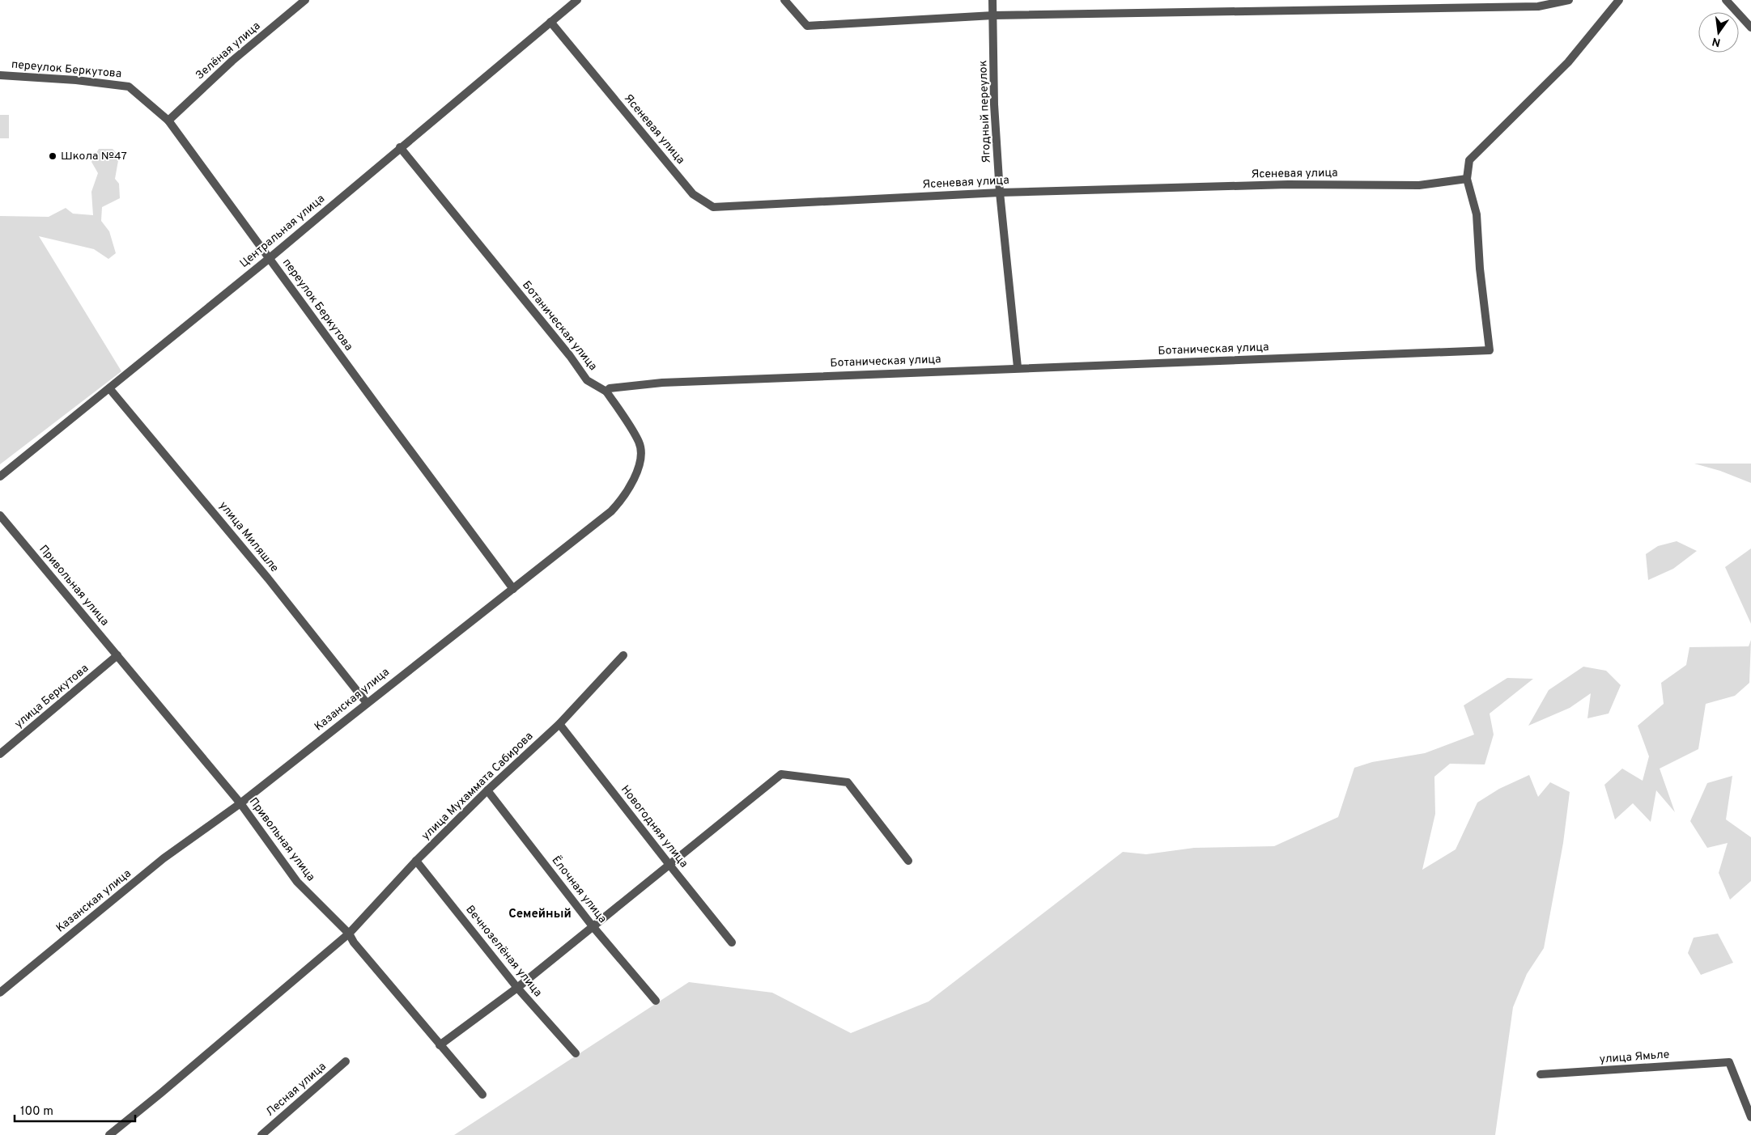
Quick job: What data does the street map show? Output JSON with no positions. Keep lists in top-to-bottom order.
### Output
{
  "streets": {
    "street": [
      "Зелёная улица",
      "переулок Беркутова",
      "Ягодный переулок",
      "Ясеневая улица",
      "Центральная улица",
      "Ботаническая улица",
      "улица Миляшле",
      "Привольная улица",
      "улица Беркутова",
      "Казанская улица",
      "улица Мухаммата Сабирова",
      "Новогодняя улица",
      "Ёлочная улица",
      "Вечнозелёная улица",
      "улица Ямьле",
      "Лесная улица"
    ]
  },
  "crossings": [
    ["Зелёная улица", "переулок Беркутова"],
    ["переулок Беркутова", "Центральная улица"],
    ["переулок Беркутова", "Казанская улица"],
    ["Ягодный переулок", "Ясеневая улица"],
    ["Ягодный переулок", "Ботаническая улица"],
    ["Ясеневая улица", "Центральная улица"],
    ["Ясеневая улица", "Ботаническая улица"],
    ["Центральная улица", "Ботаническая улица"],
    ["Центральная улица", "улица Миляшле"],
    ["Ботаническая улица", "Казанская улица"],
    ["улица Миляшле", "Казанская улица"],
    ["Привольная улица", "улица Беркутова"],
    ["Привольная улица", "Казанская улица"],
    ["Привольная улица", "улица Мухаммата Сабирова"],
    ["улица Мухаммата Сабирова", "Новогодняя улица"],
    ["улица Мухаммата Сабирова", "Ёлочная улица"],
    ["улица Мухаммата Сабирова", "Вечнозелёная улица"]
  ],
  "districts": ["Семейный"],
  "places": ["Школа №47"],
  "scale_bar": "100 m",
  "north": "bottom"
}
